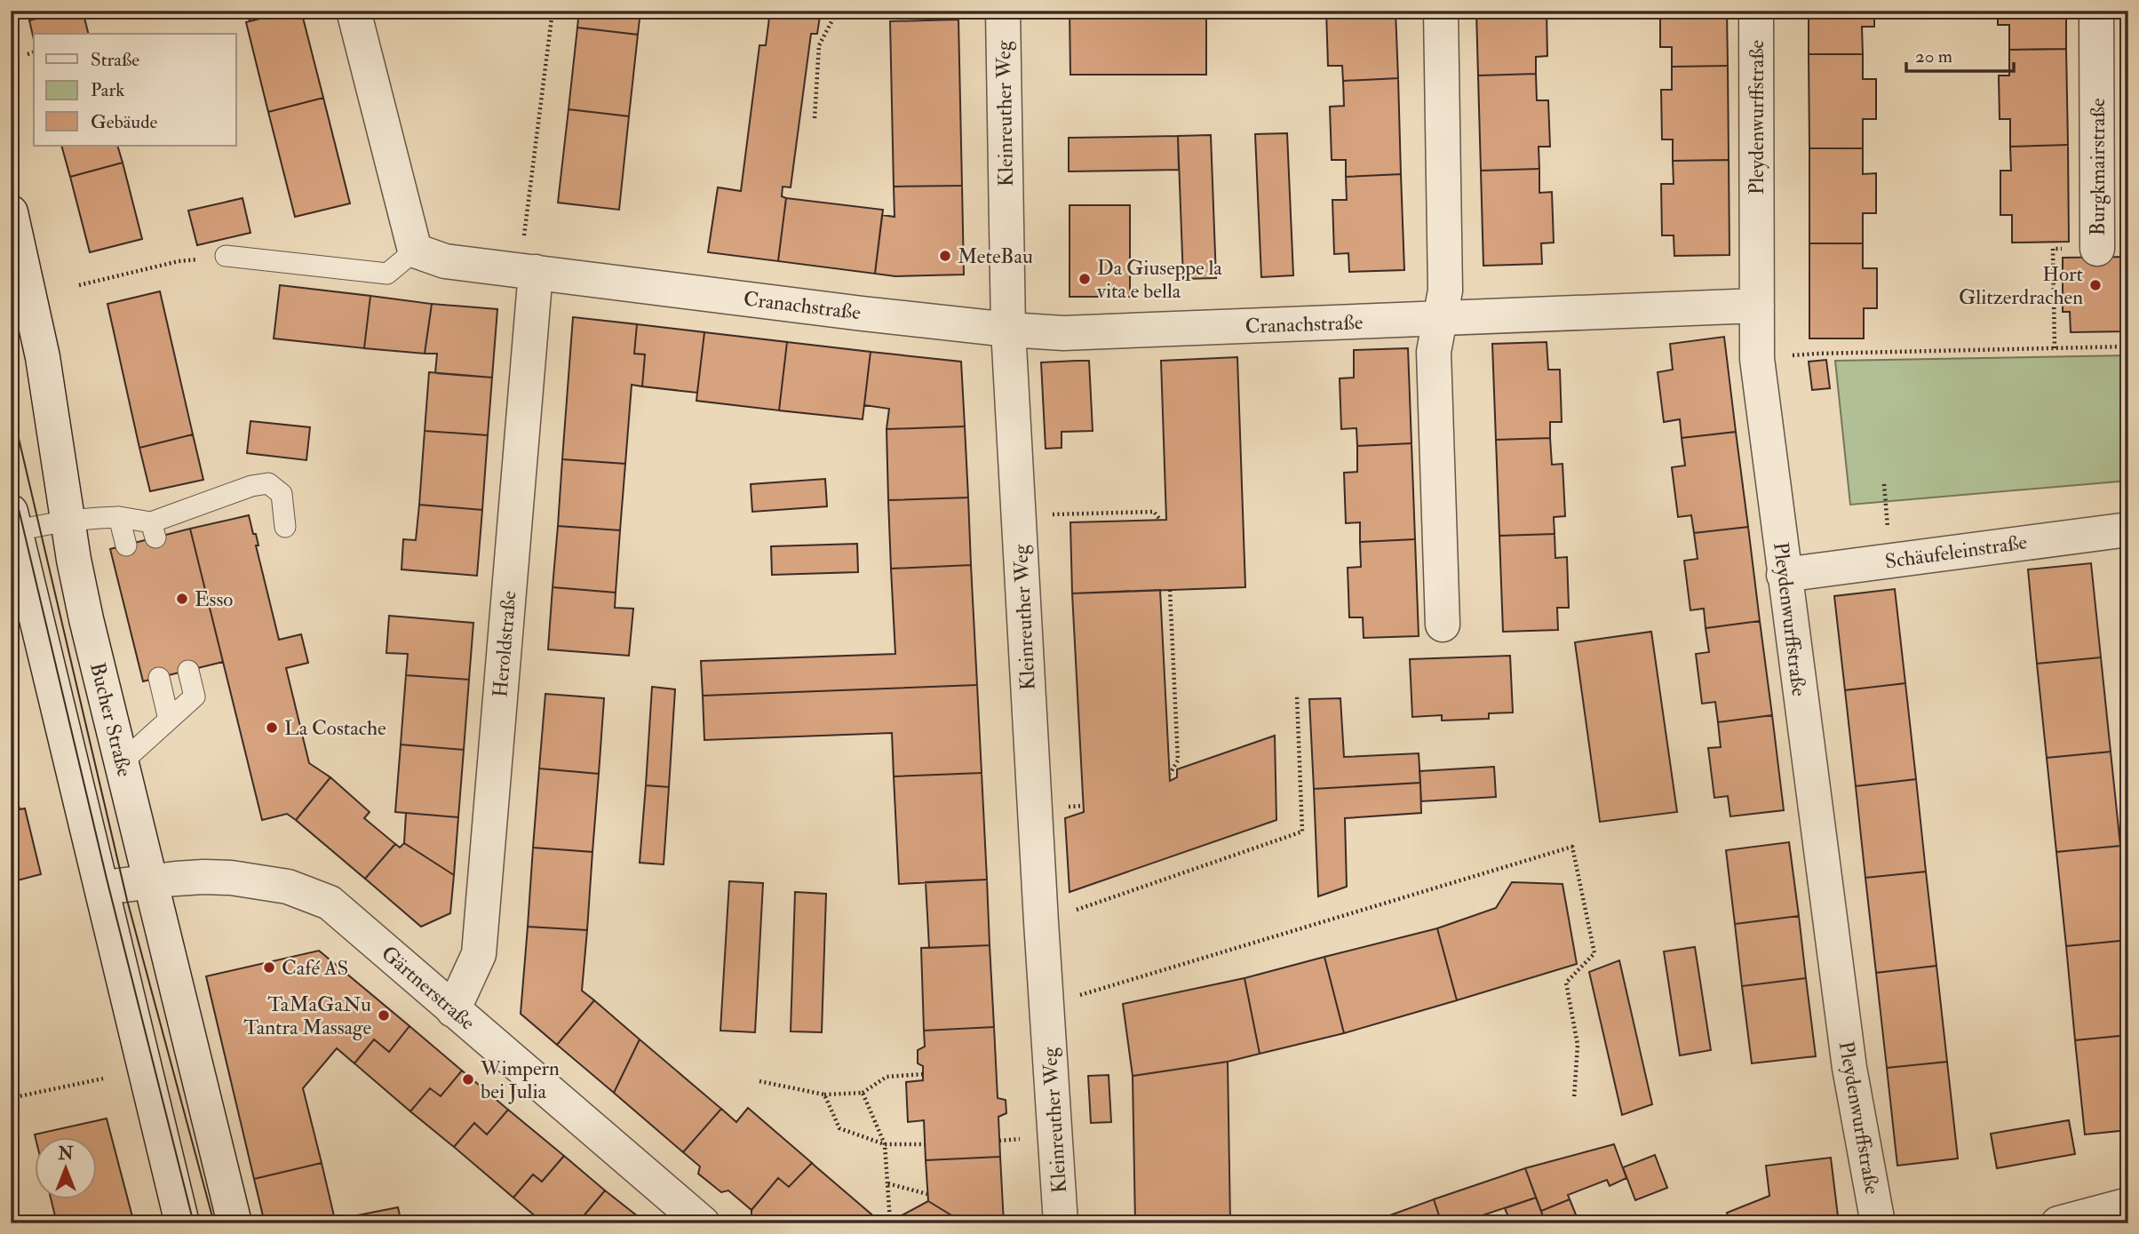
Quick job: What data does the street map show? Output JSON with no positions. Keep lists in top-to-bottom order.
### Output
{
  "streets": {
    "street": [
      "Kleinreuther Weg",
      "Pleydenwurffstraße",
      "Burgkmairstraße",
      "Cranachstraße",
      "Schäufeleinstraße",
      "Heroldstraße",
      "Bucher Straße",
      "Gärtnerstraße"
    ]
  },
  "crossings": [
    ["Kleinreuther Weg", "Cranachstraße"],
    ["Pleydenwurffstraße", "Cranachstraße"],
    ["Pleydenwurffstraße", "Schäufeleinstraße"],
    ["Cranachstraße", "Heroldstraße"],
    ["Heroldstraße", "Gärtnerstraße"],
    ["Bucher Straße", "Gärtnerstraße"]
  ],
  "places": [
    "MeteBau",
    "Da Giuseppe la vita e bella",
    "Hort Glitzerdrachen",
    "Esso",
    "La Costache",
    "Café AS",
    "TaMaGaNu Tantra Massage",
    "Wimpern bei Julia"
  ],
  "legend": ["Straße", "Park", "Gebäude"],
  "scale_bar": "20 m",
  "north": "top"
}
